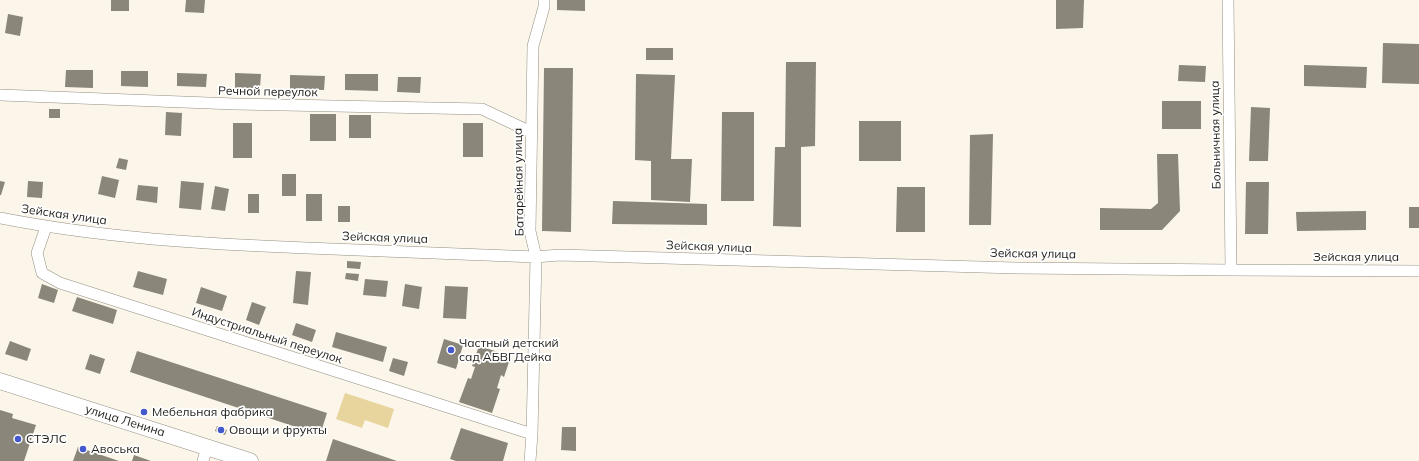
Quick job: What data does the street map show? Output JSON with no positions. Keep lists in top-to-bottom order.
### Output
{
  "streets": {
    "main road": ["улица Ленина"],
    "street": [
      "Речной переулок",
      "Больничная улица",
      "Батарейная улица",
      "Зейская улица",
      "Индустриальный переулок"
    ]
  },
  "crossings": [
    ["Речной переулок", "Батарейная улица"],
    ["Больничная улица", "Зейская улица"],
    ["Батарейная улица", "Зейская улица"],
    ["Батарейная улица", "Индустриальный переулок"],
    ["Зейская улица", "Индустриальный переулок"]
  ],
  "places": [
    "Частный детский сад АБВГДейка",
    "Мебельная фабрика",
    "Овощи и фрукты",
    "СТЭЛС",
    "Авоська"
  ]
}
